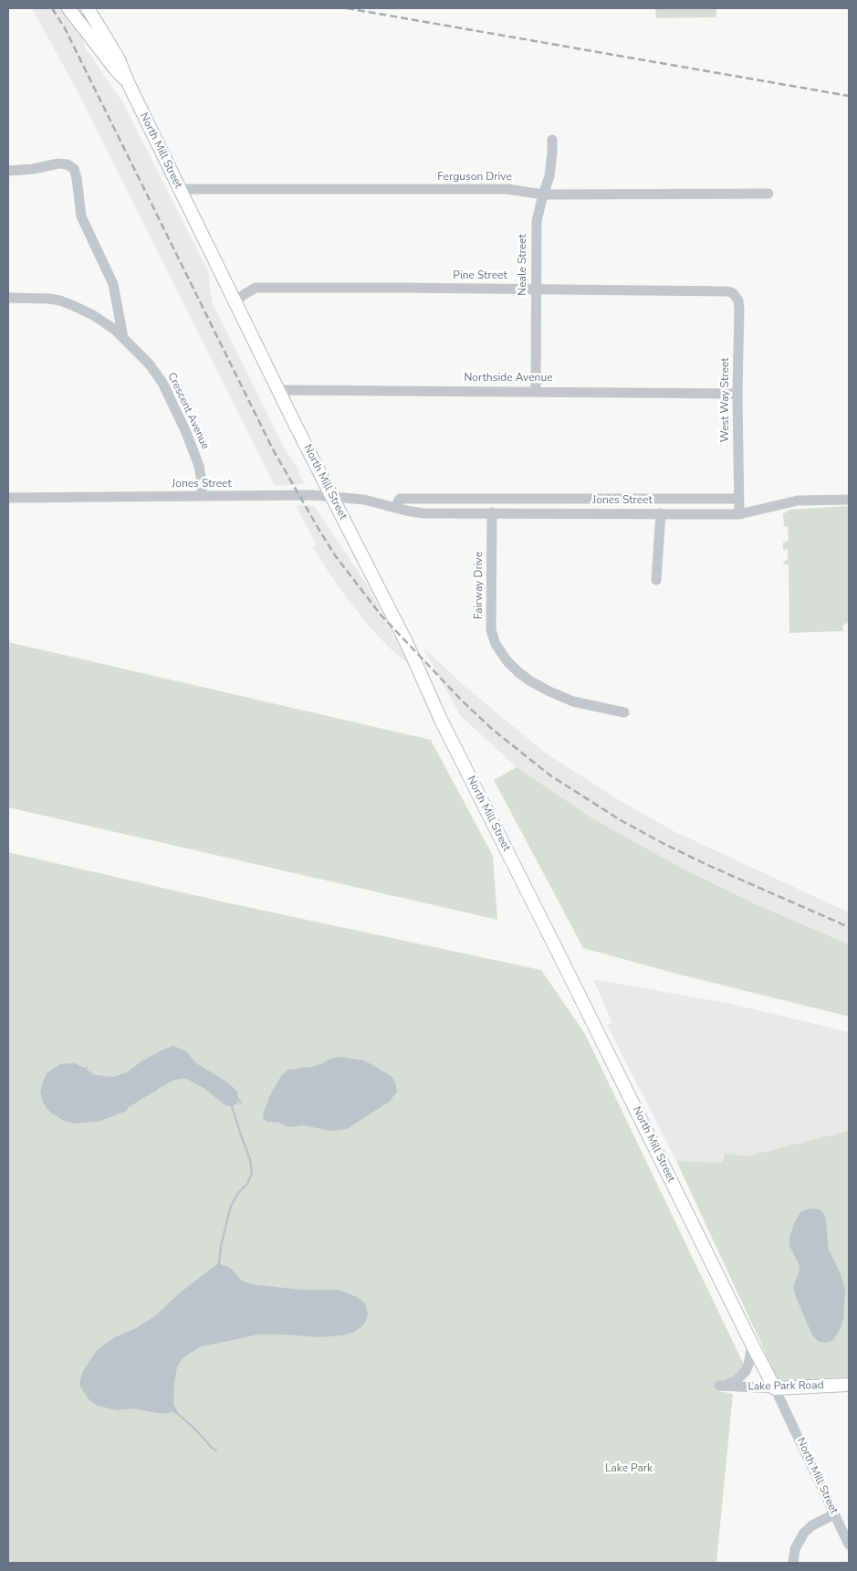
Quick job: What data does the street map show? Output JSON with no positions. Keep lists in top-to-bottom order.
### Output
{
  "streets": {
    "main road": ["North Mill Street", "Lake Park Road"],
    "street": [
      "Ferguson Drive",
      "Neale Street",
      "Pine Street",
      "Northside Avenue",
      "West Way Street",
      "Crescent Avenue",
      "Jones Street",
      "Fairway Drive"
    ]
  },
  "crossings": [
    ["North Mill Street", "Ferguson Drive"],
    ["North Mill Street", "Pine Street"],
    ["North Mill Street", "Northside Avenue"],
    ["North Mill Street", "Jones Street"],
    ["North Mill Street", "Lake Park Road"],
    ["Ferguson Drive", "Neale Street"],
    ["Neale Street", "Pine Street"],
    ["Neale Street", "Northside Avenue"],
    ["Pine Street", "West Way Street"],
    ["Northside Avenue", "West Way Street"],
    ["West Way Street", "Jones Street"],
    ["Crescent Avenue", "Jones Street"],
    ["Jones Street", "Fairway Drive"]
  ],
  "parks": ["Lake Park"]
}
